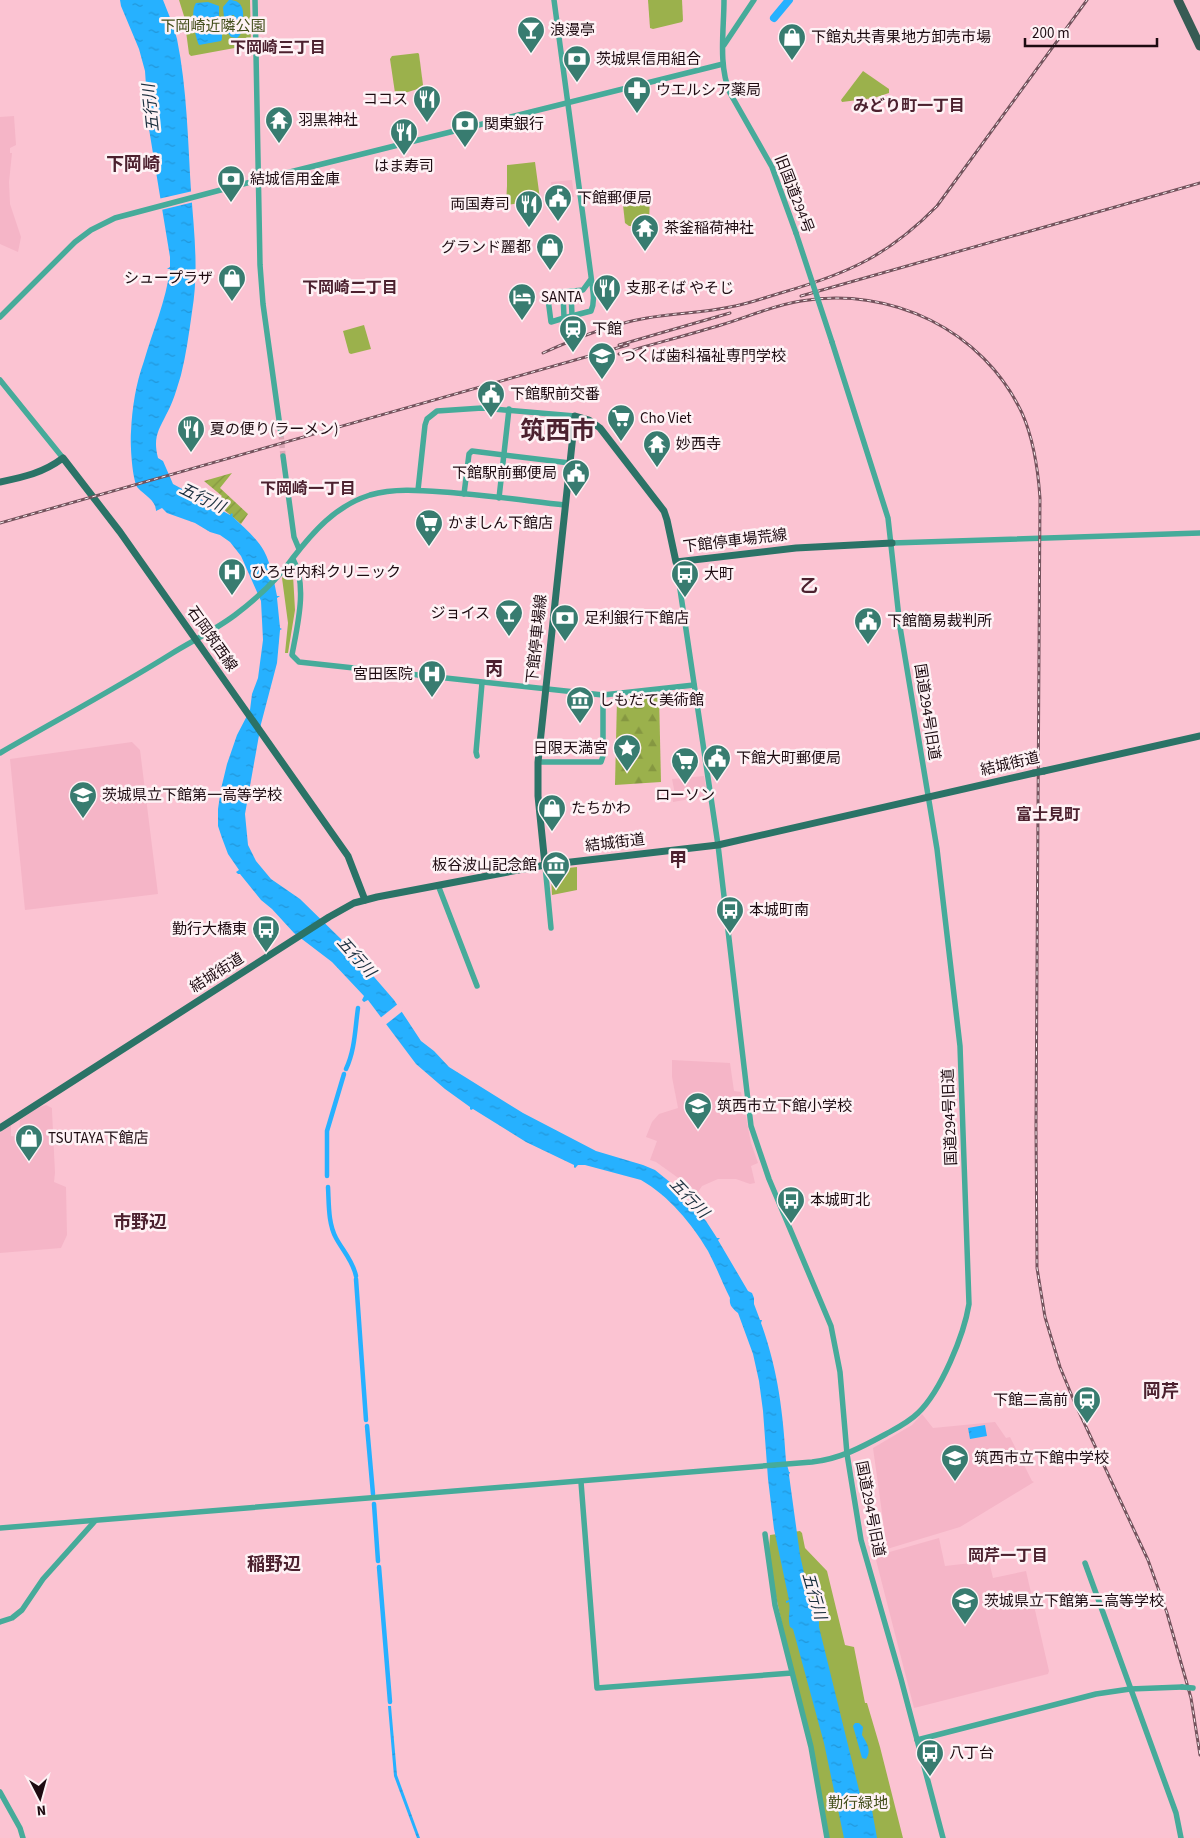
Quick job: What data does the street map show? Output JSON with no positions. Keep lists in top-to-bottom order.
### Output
{
  "streets": {
    "main road": [
      "下館停車場荒線",
      "石岡筑西線",
      "下館停車場線",
      "結城街道"
    ],
    "street": ["旧国道294号", "国道294号旧道"]
  },
  "crossings": [
    ["旧国道294号", "国道294号旧道"],
    ["下館停車場荒線", "下館停車場線"],
    ["下館停車場荒線", "国道294号旧道"],
    ["石岡筑西線", "結城街道"],
    ["下館停車場線", "結城街道"],
    ["国道294号旧道", "結城街道"]
  ],
  "districts": [
    "下岡崎三丁目",
    "みどり町一丁目",
    "下岡崎",
    "下岡崎二丁目",
    "筑西市",
    "下岡崎一丁目",
    "乙",
    "丙",
    "富士見町",
    "甲",
    "市野辺",
    "岡芹",
    "岡芹一丁目",
    "稲野辺"
  ],
  "water": ["五行川"],
  "parks": ["下岡崎近隣公園", "勤行緑地"],
  "places": {
    "bar": ["浪漫亭", "ジョイス"],
    "shop": [
      "下館丸共青果地方卸売市場",
      "グランド麗都",
      "シュープラザ",
      "たちかわ",
      "TSUTAYA下館店"
    ],
    "bank": [
      "茨城県信用組合",
      "関東銀行",
      "結城信用金庫",
      "足利銀行下館店"
    ],
    "pharmacy": ["ウエルシア薬局"],
    "restaurant": [
      "ココス",
      "はま寿司",
      "両国寿司",
      "支那そば やそじ",
      "夏の便り(ラーメン)"
    ],
    "temple": ["羽黒神社", "茶釜稲荷神社", "妙西寺"],
    "public building": [
      "下館郵便局",
      "下館駅前交番",
      "下館駅前郵便局",
      "下館簡易裁判所",
      "下館大町郵便局"
    ],
    "hotel": ["SANTA"],
    "station": ["下館", "下館二高前"],
    "school or university": [
      "つくば歯科福祉専門学校",
      "茨城県立下館第一高等学校",
      "筑西市立下館小学校",
      "筑西市立下館中学校",
      "茨城県立下館第二高等学校"
    ],
    "supermarket": ["Cho Viet", "かましん下館店", "ローソン"],
    "hospital": ["ひろせ内科クリニック", "宮田医院"],
    "bus stop": [
      "大町",
      "本城町南",
      "勤行大橋東",
      "本城町北",
      "八丁台"
    ],
    "museum": ["しもだて美術館", "板谷波山記念館"],
    "place": ["日限天満宮"]
  },
  "scale_bar": "200 m",
  "north": "bottom"
}
